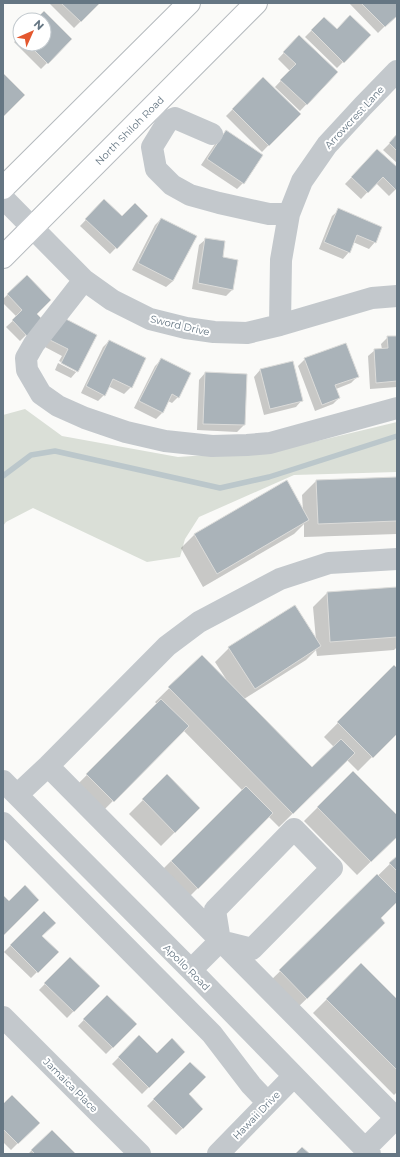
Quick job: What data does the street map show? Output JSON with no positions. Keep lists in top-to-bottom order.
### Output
{
  "streets": {
    "main road": ["North Shiloh Road"],
    "street": [
      "Arrowcrest Lane",
      "Sword Drive",
      "Apollo Road",
      "Jamaica Place",
      "Hawaii Drive"
    ]
  },
  "crossings": [
    ["Arrowcrest Lane", "Sword Drive"],
    ["North Shiloh Road", "Sword Drive"],
    ["Apollo Road", "Hawaii Drive"]
  ],
  "north": "top right"
}
